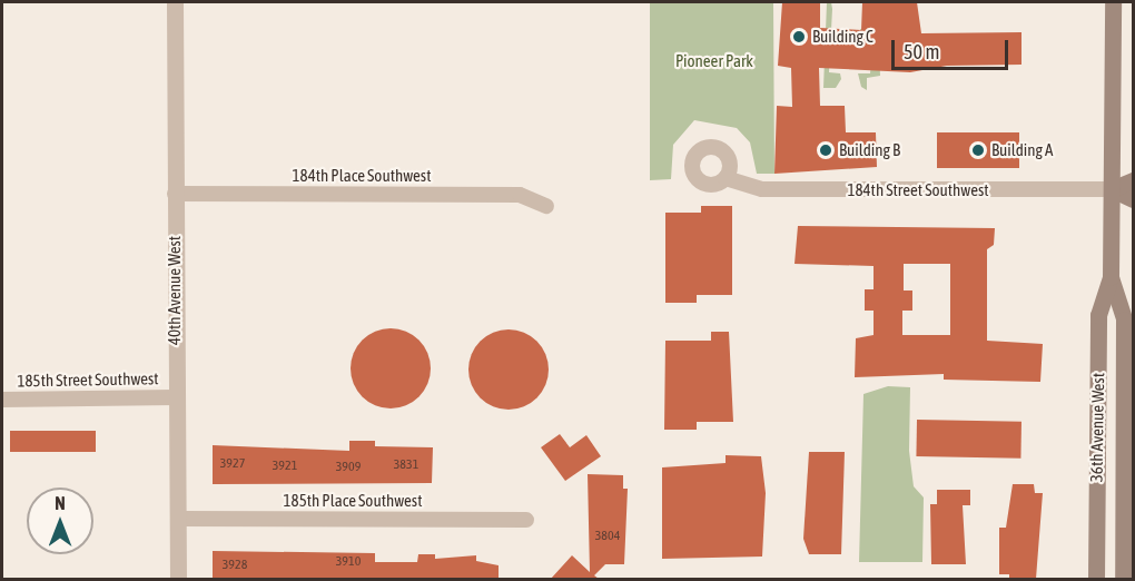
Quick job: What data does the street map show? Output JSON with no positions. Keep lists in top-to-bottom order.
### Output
{
  "streets": {
    "main road": ["184th Street Southwest", "36th Avenue West"],
    "street": [
      "184th Place Southwest",
      "40th Avenue West",
      "185th Street Southwest",
      "185th Place Southwest"
    ]
  },
  "crossings": [
    ["184th Place Southwest", "40th Avenue West"],
    ["184th Street Southwest", "36th Avenue West"],
    ["40th Avenue West", "185th Street Southwest"],
    ["40th Avenue West", "185th Place Southwest"]
  ],
  "parks": ["Pioneer Park"],
  "places": ["Building C", "Building B", "Building A"],
  "house_numbers": [
    "3927",
    "3831",
    "3921",
    "3909",
    "3804",
    "3910",
    "3928"
  ],
  "scale_bar": "50 m",
  "north": "top"
}
